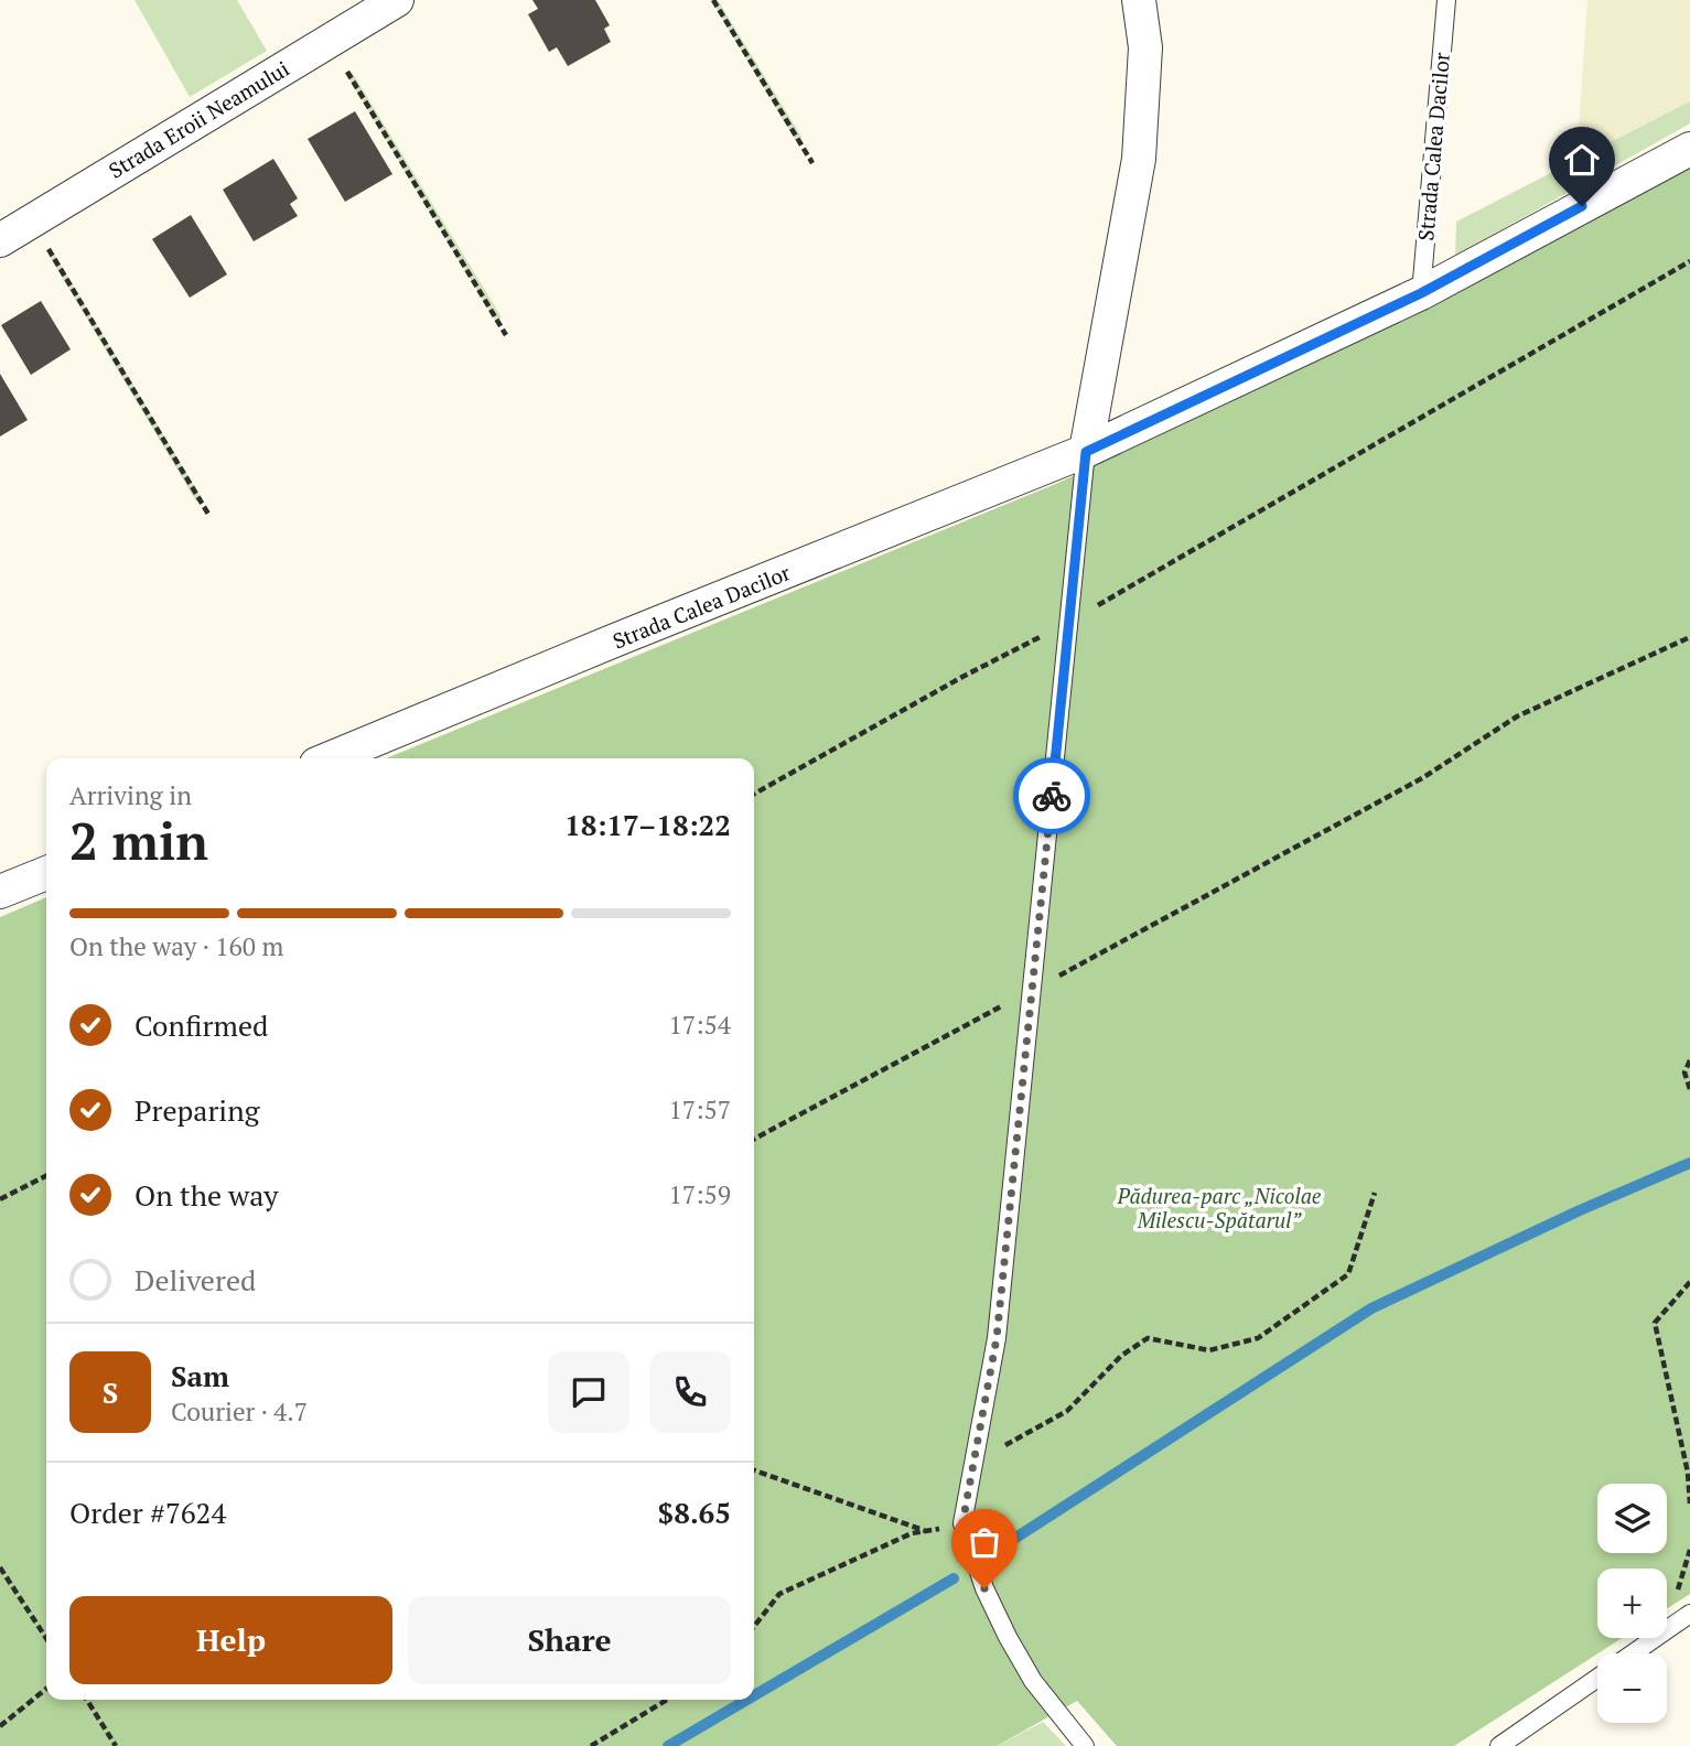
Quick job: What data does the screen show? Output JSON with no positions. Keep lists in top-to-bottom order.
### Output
{
  "streets": {
    "street": ["Strada Eroii Neamului", "Strada Calea Dacilor"]
  },
  "parks": ["Pădurea-parc „Nicolae Milescu-Spătarul”"],
  "page": {
    "heading": ["2 min", "Arriving in", "18:17–18:22"],
    "panel": [
      "Sam",
      "Courier · 4.7",
      "Order #7624",
      "$8.65"
    ],
    "bar": "On the way · 160 m",
    "list": [
      ["Confirmed", "17:54"],
      ["Preparing", "17:57"],
      ["On the way", "17:59"],
      "Delivered"
    ],
    "round": "S",
    "map_buttons": ["+", "−"],
    "buttons": ["Help", "Share"]
  }
}
